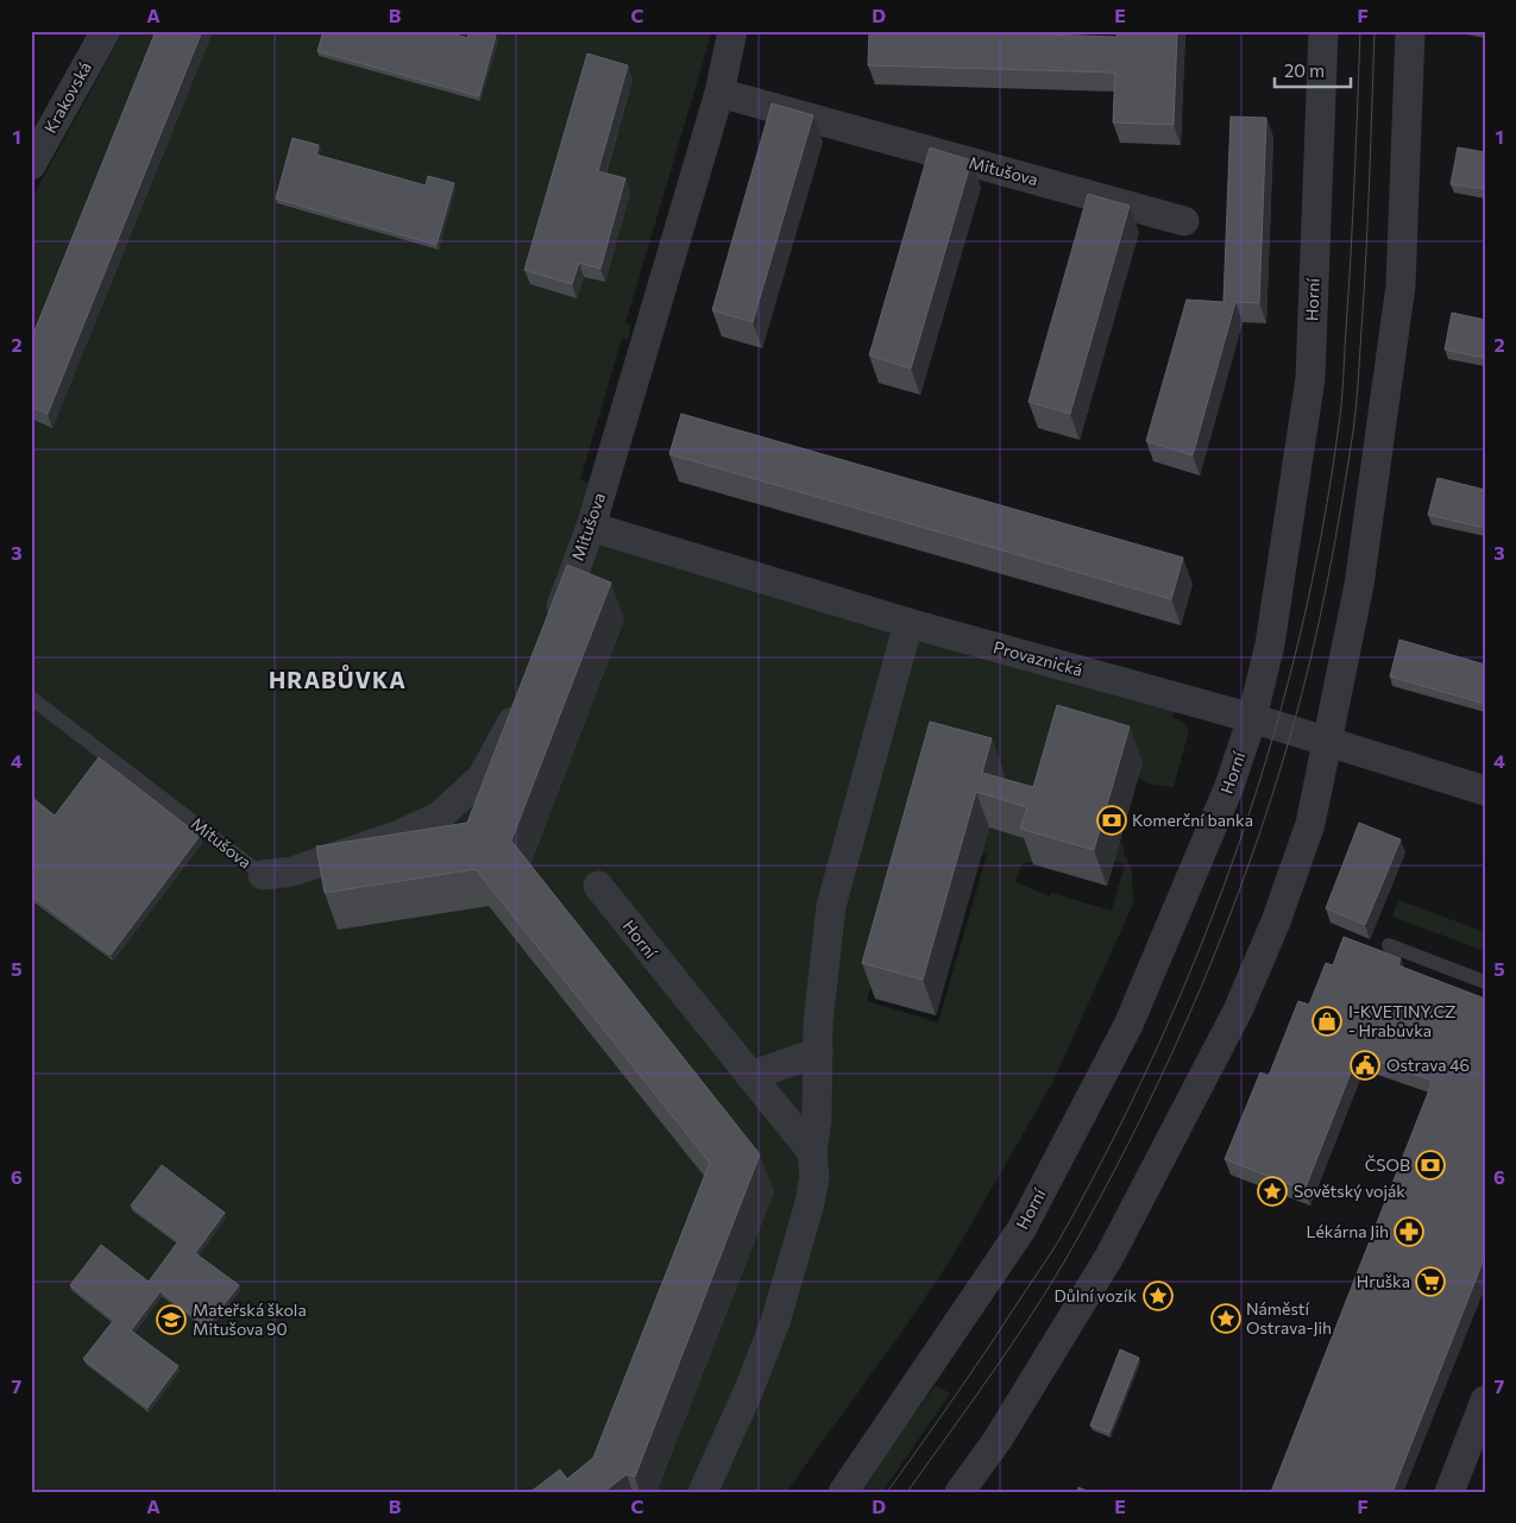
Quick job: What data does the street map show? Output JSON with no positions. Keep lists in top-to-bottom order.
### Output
{
  "streets": {
    "street": [
      "Krakovská",
      "Mitušova",
      "Horní",
      "Provaznická"
    ]
  },
  "crossings": [
    ["Mitušova", "Provaznická"],
    ["Horní", "Provaznická"]
  ],
  "districts": ["HRABŮVKA"],
  "places": {
    "bank": ["Komerční banka", "ČSOB"],
    "shop": ["I-KVETINY.CZ - Hrabůvka"],
    "public building": ["Ostrava 46"],
    "place": ["Sovětský voják", "Důlní vozík", "Náměstí Ostrava-Jih"],
    "pharmacy": ["Lékárna Jih"],
    "supermarket": ["Hruška"],
    "school or university": ["Mateřská škola Mitušova 90"]
  },
  "scale_bar": "20 m",
  "grid": {
    "columns": [
      "A",
      "B",
      "C",
      "D",
      "E",
      "F"
    ],
    "rows": [
      "1",
      "2",
      "3",
      "4",
      "5",
      "6",
      "7"
    ]
  }
}
